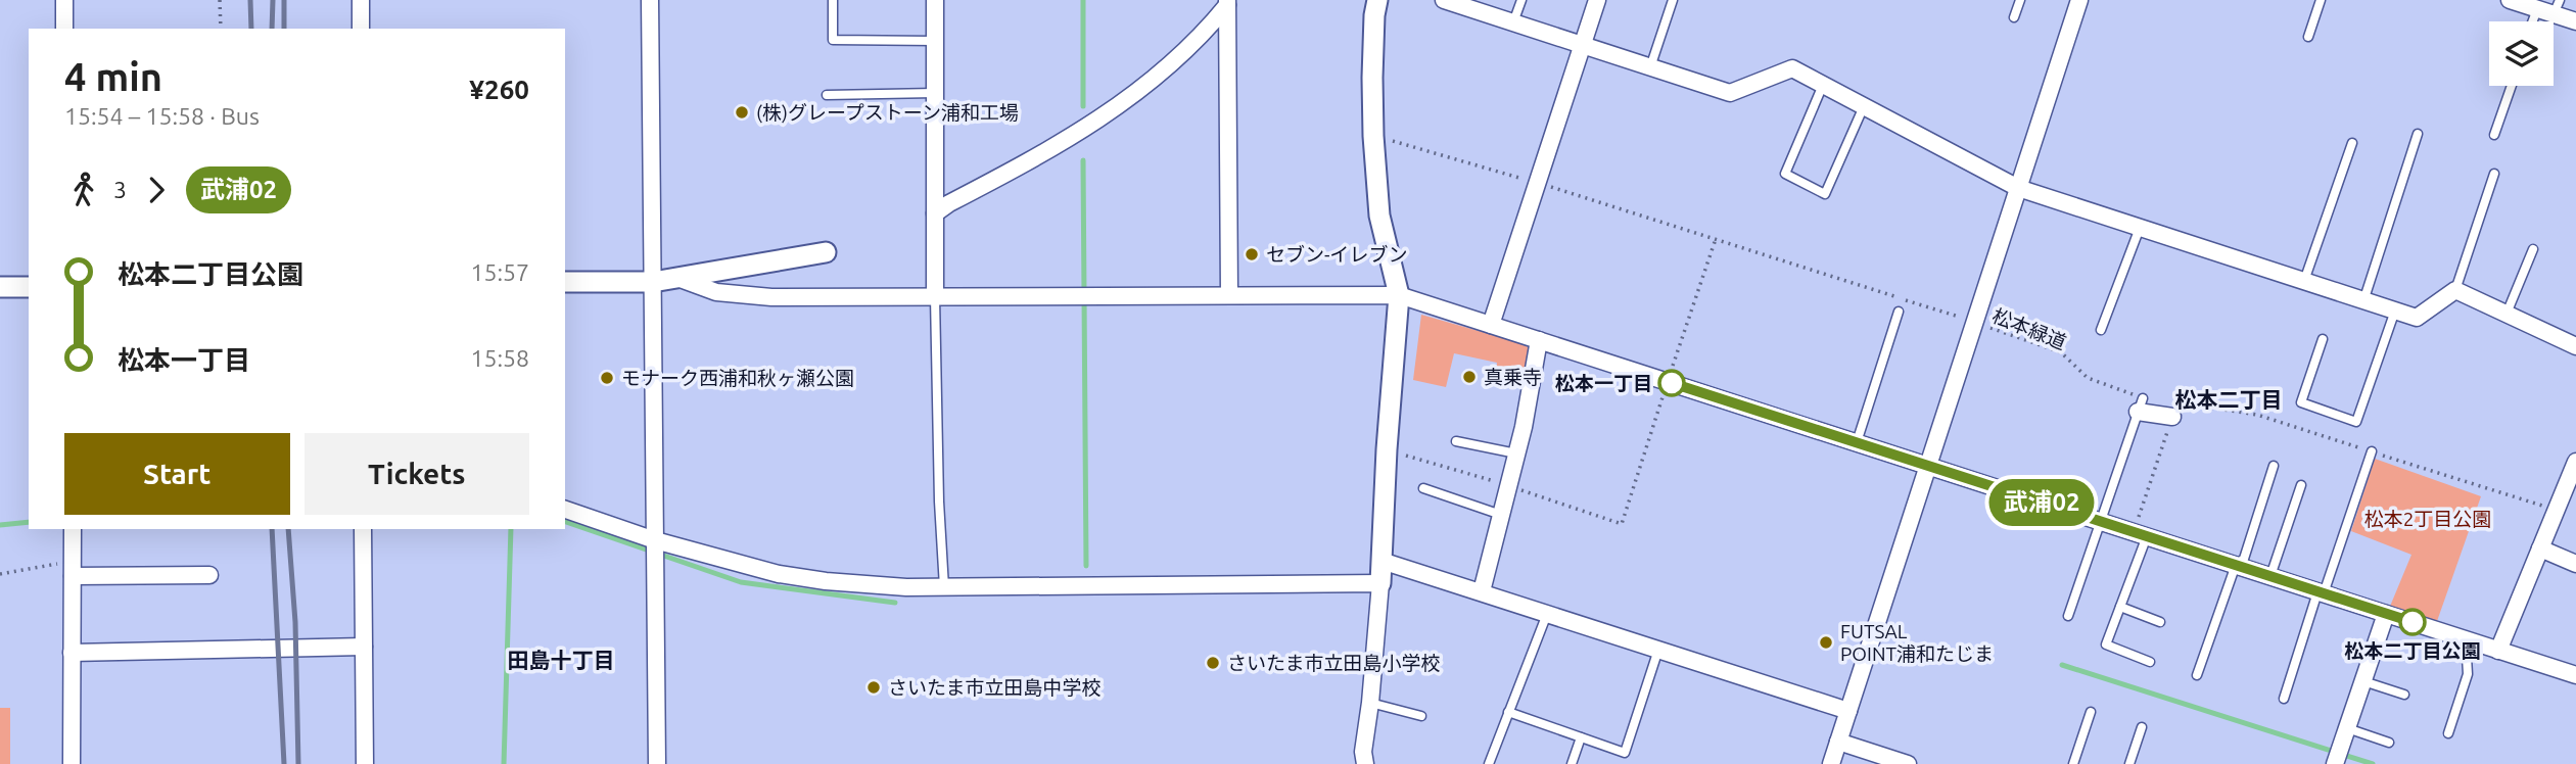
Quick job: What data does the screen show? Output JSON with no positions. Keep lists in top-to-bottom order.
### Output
{
  "streets": {
    "path": ["松本緑道"]
  },
  "districts": ["松本二丁目", "田島十丁目"],
  "parks": ["松本2丁目公園"],
  "places": [
    "(株)グレープストーン浦和工場",
    "セブン-イレブン",
    "真乗寺",
    "モナーク西浦和秋ヶ瀬公園",
    "松本一丁目",
    "松本二丁目公園",
    "FUTSAL POINT浦和たじま",
    "さいたま市立田島小学校",
    "さいたま市立田島中学校"
  ],
  "lines": ["bus line 武浦02"],
  "page": {
    "on_map": "武浦02",
    "heading": ["4 min", "15:54 – 15:58 · Bus", "¥260"],
    "legs": ["3", "武浦02"],
    "list": [
      {
        "name": "松本二丁目公園",
        "value": "15:57"
      },
      {
        "name": "松本一丁目",
        "value": "15:58"
      }
    ],
    "buttons": ["Start", "Tickets"]
  }
}
